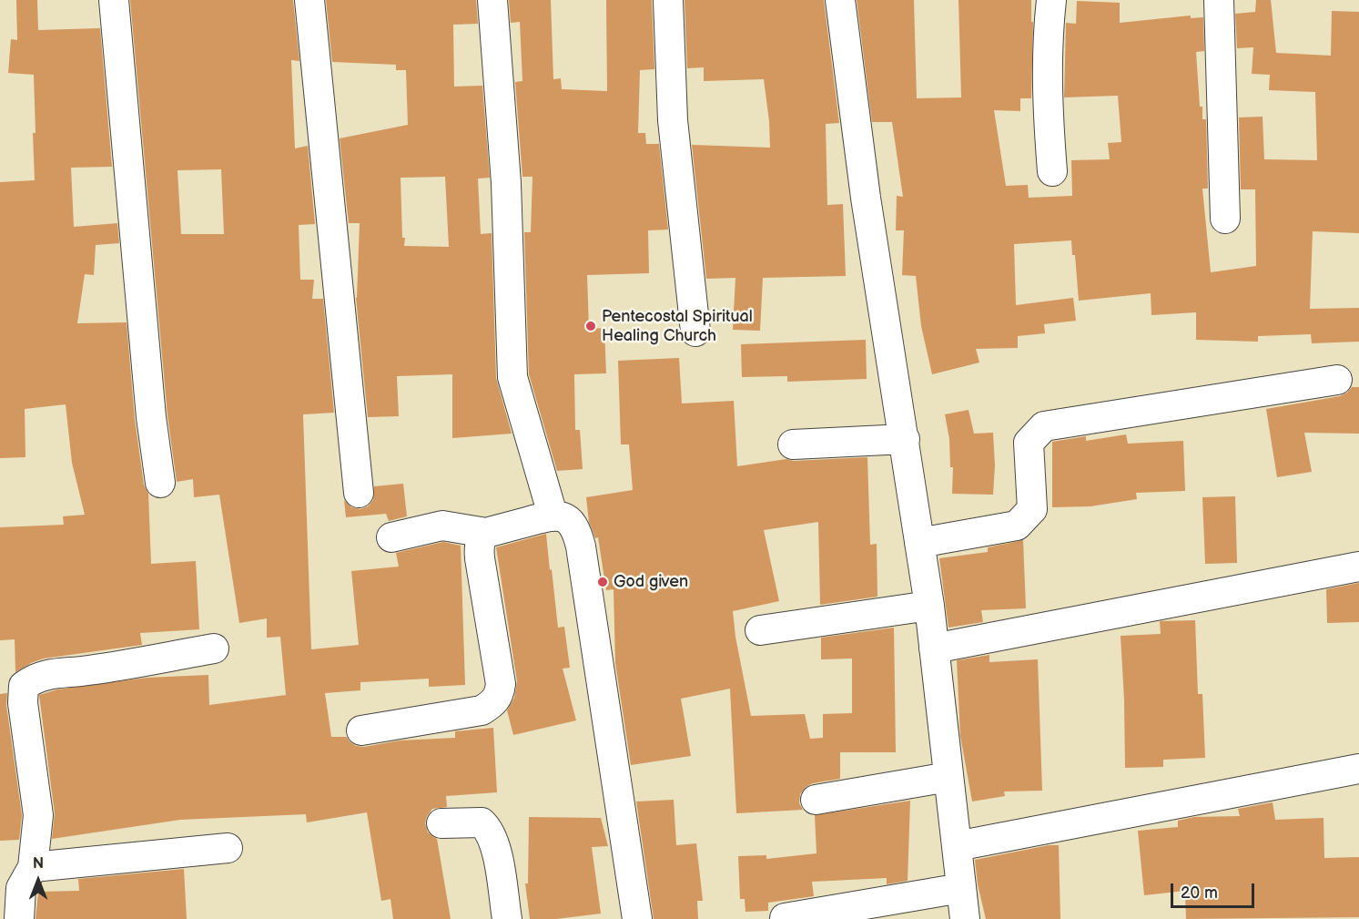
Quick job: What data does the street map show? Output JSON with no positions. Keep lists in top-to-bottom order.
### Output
{
  "places": ["Pentecostal Spiritual Healing Church", "God given"],
  "scale_bar": "20 m",
  "north": "top"
}
